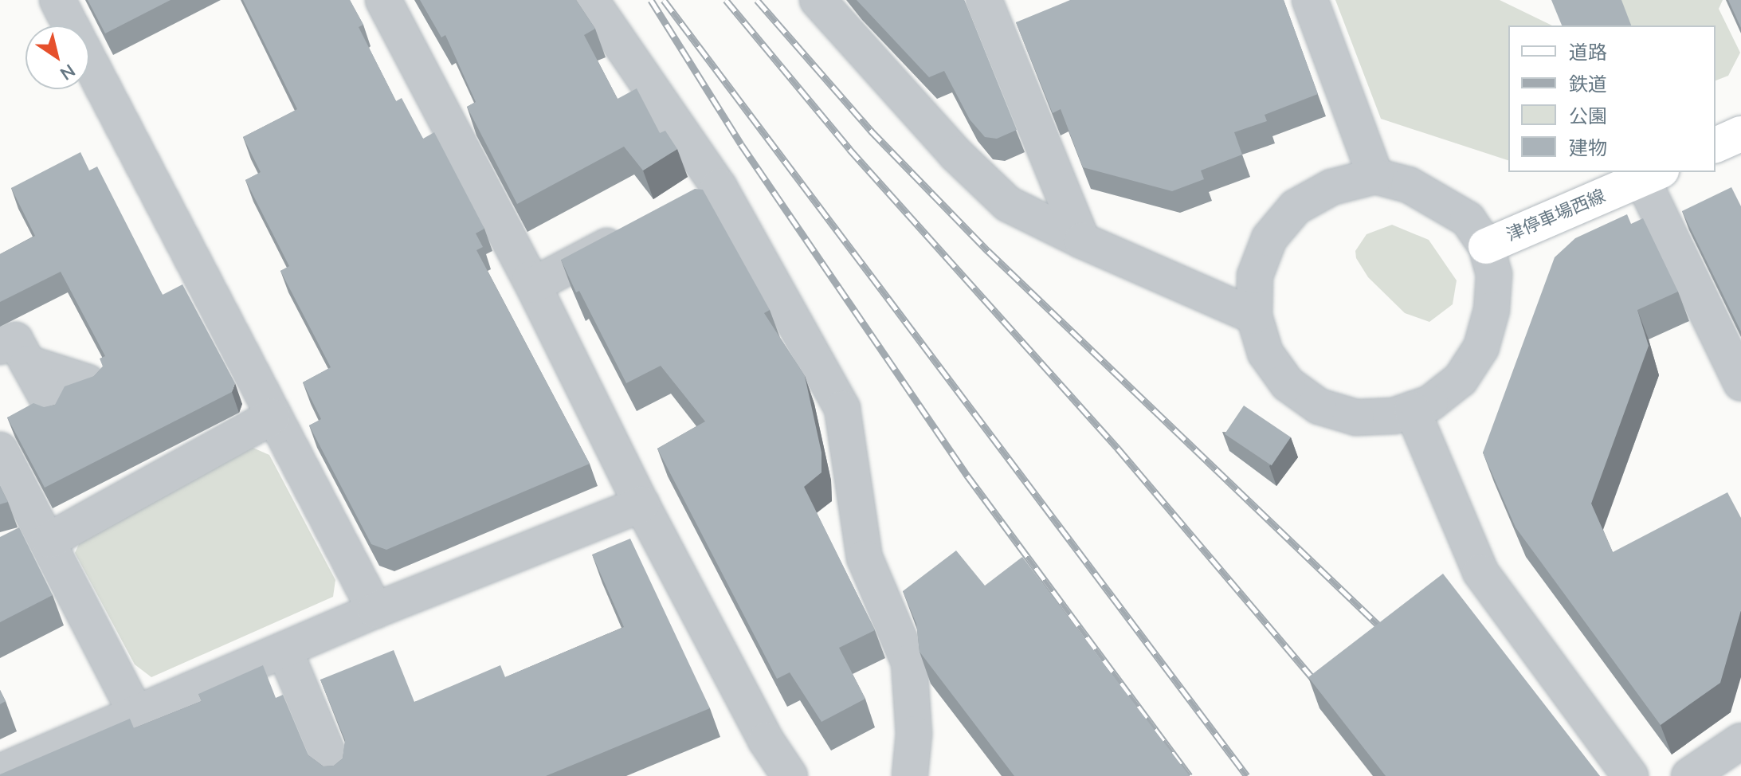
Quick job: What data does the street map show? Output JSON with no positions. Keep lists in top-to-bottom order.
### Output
{
  "streets": {
    "main road": ["津停車場西線"]
  },
  "legend": [
    "道路",
    "鉄道",
    "公園",
    "建物"
  ],
  "north": "bottom right"
}
